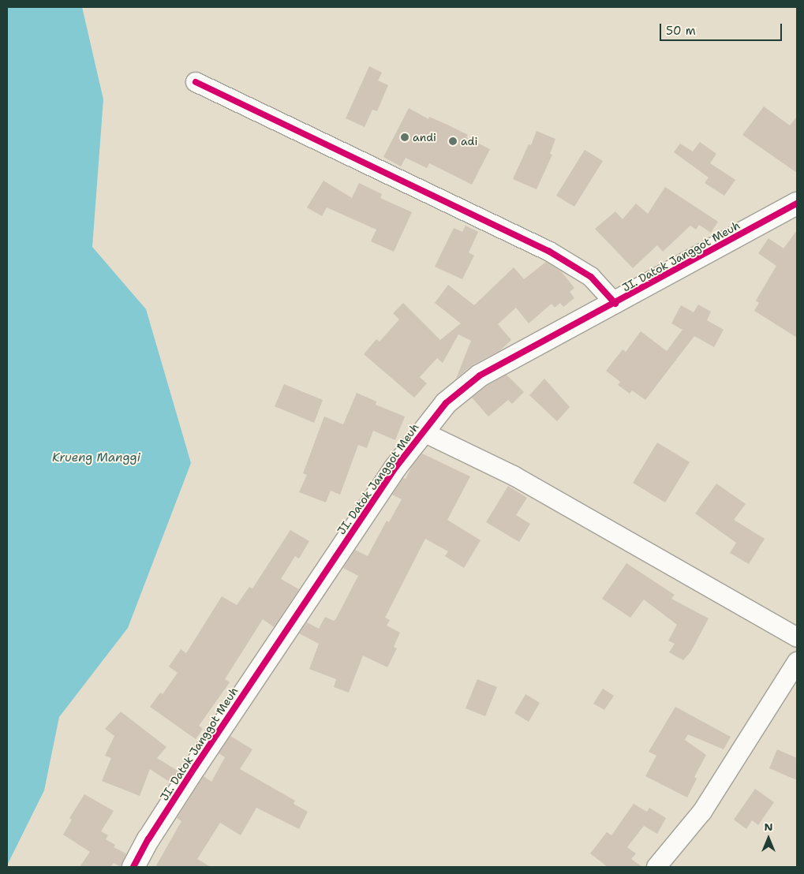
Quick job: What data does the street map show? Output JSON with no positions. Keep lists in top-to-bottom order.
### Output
{
  "streets": {
    "street": ["JI. Datok Janggot Meuh"]
  },
  "water": ["Krueng Manggi"],
  "places": ["andi", "adi"],
  "scale_bar": "50 m",
  "north": "top"
}
